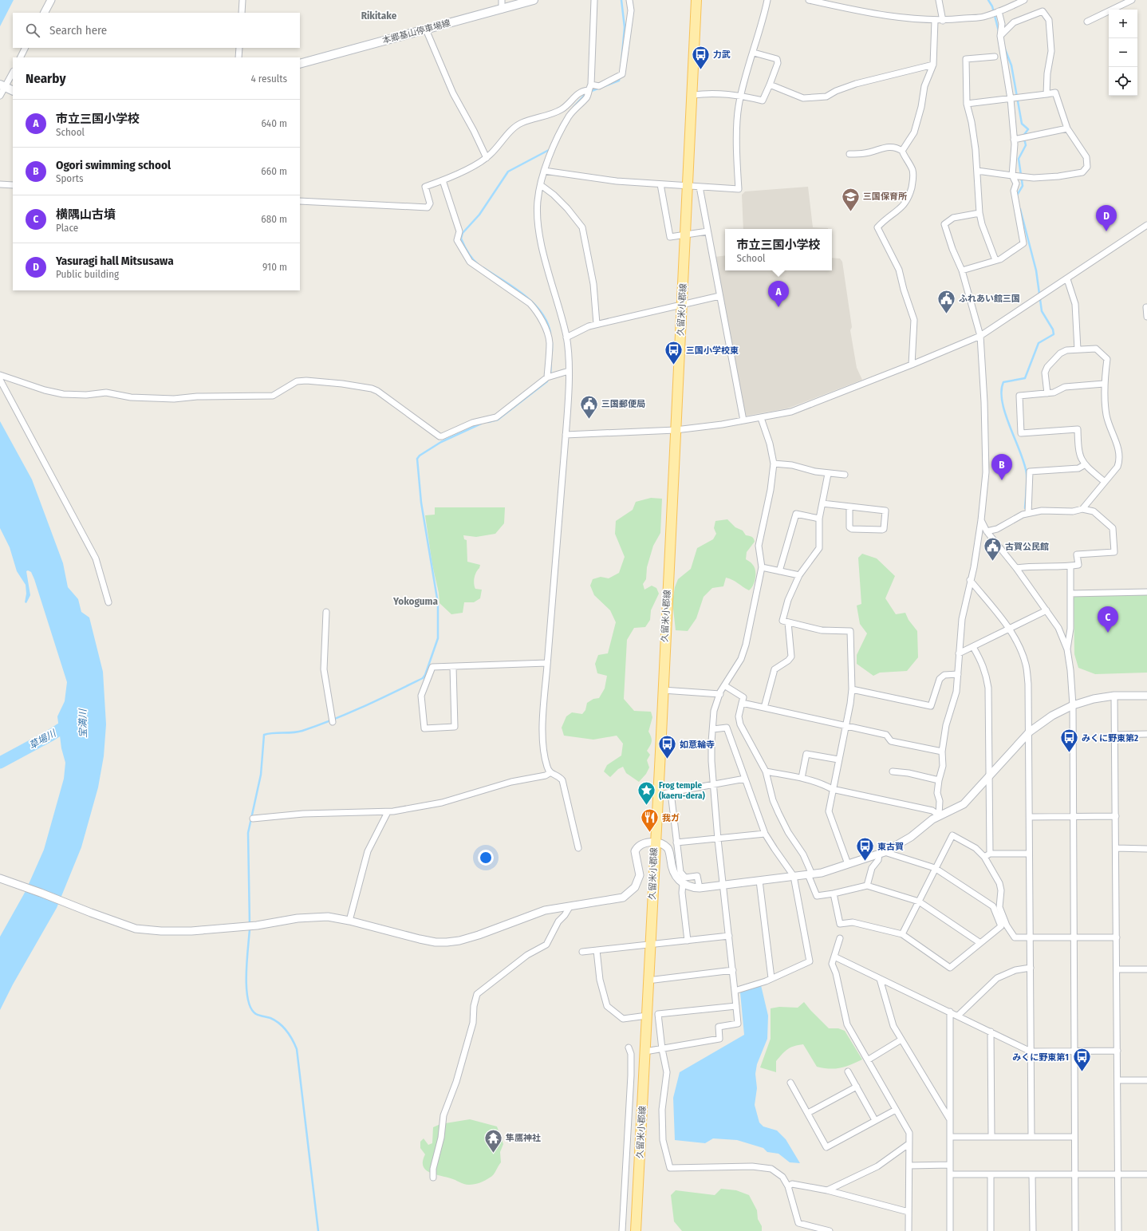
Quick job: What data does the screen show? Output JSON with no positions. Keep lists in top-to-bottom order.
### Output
{
  "streets": {
    "main road": ["本郷基山停車場線", "久留米小郡線"]
  },
  "districts": ["Rikitake", "Yokoguma"],
  "water": ["宝満川", "草場川"],
  "places": {
    "bus stop": [
      "力武",
      "三国小学校東",
      "みくに野東第2",
      "如意輪寺",
      "東古賀",
      "みくに野東第1"
    ],
    "school or university": ["三国保育所"],
    "public building": ["ふれあい館三国", "三国郵便局", "古賀公民館"],
    "place": ["Frog temple (kaeru-dera)"],
    "restaurant": ["我ガ"],
    "temple": ["隼鷹神社"]
  },
  "page": {
    "map_buttons": ["+", "−"],
    "search": "Search here",
    "heading": ["Nearby", "4 results"],
    "list": [
      {
        "mark": "A",
        "name": "市立三国小学校",
        "note": "School",
        "value": "640 m"
      },
      {
        "mark": "B",
        "name": "Ogori swimming school",
        "note": "Sports",
        "value": "660 m"
      },
      {
        "mark": "C",
        "name": "横隅山古墳",
        "note": "Place",
        "value": "680 m"
      },
      {
        "mark": "D",
        "name": "Yasuragi hall Mitsusawa",
        "note": "Public building",
        "value": "910 m"
      }
    ],
    "pins": [
      "D",
      "A",
      "B",
      "C"
    ],
    "popup": ["市立三国小学校", "School"]
  }
}
